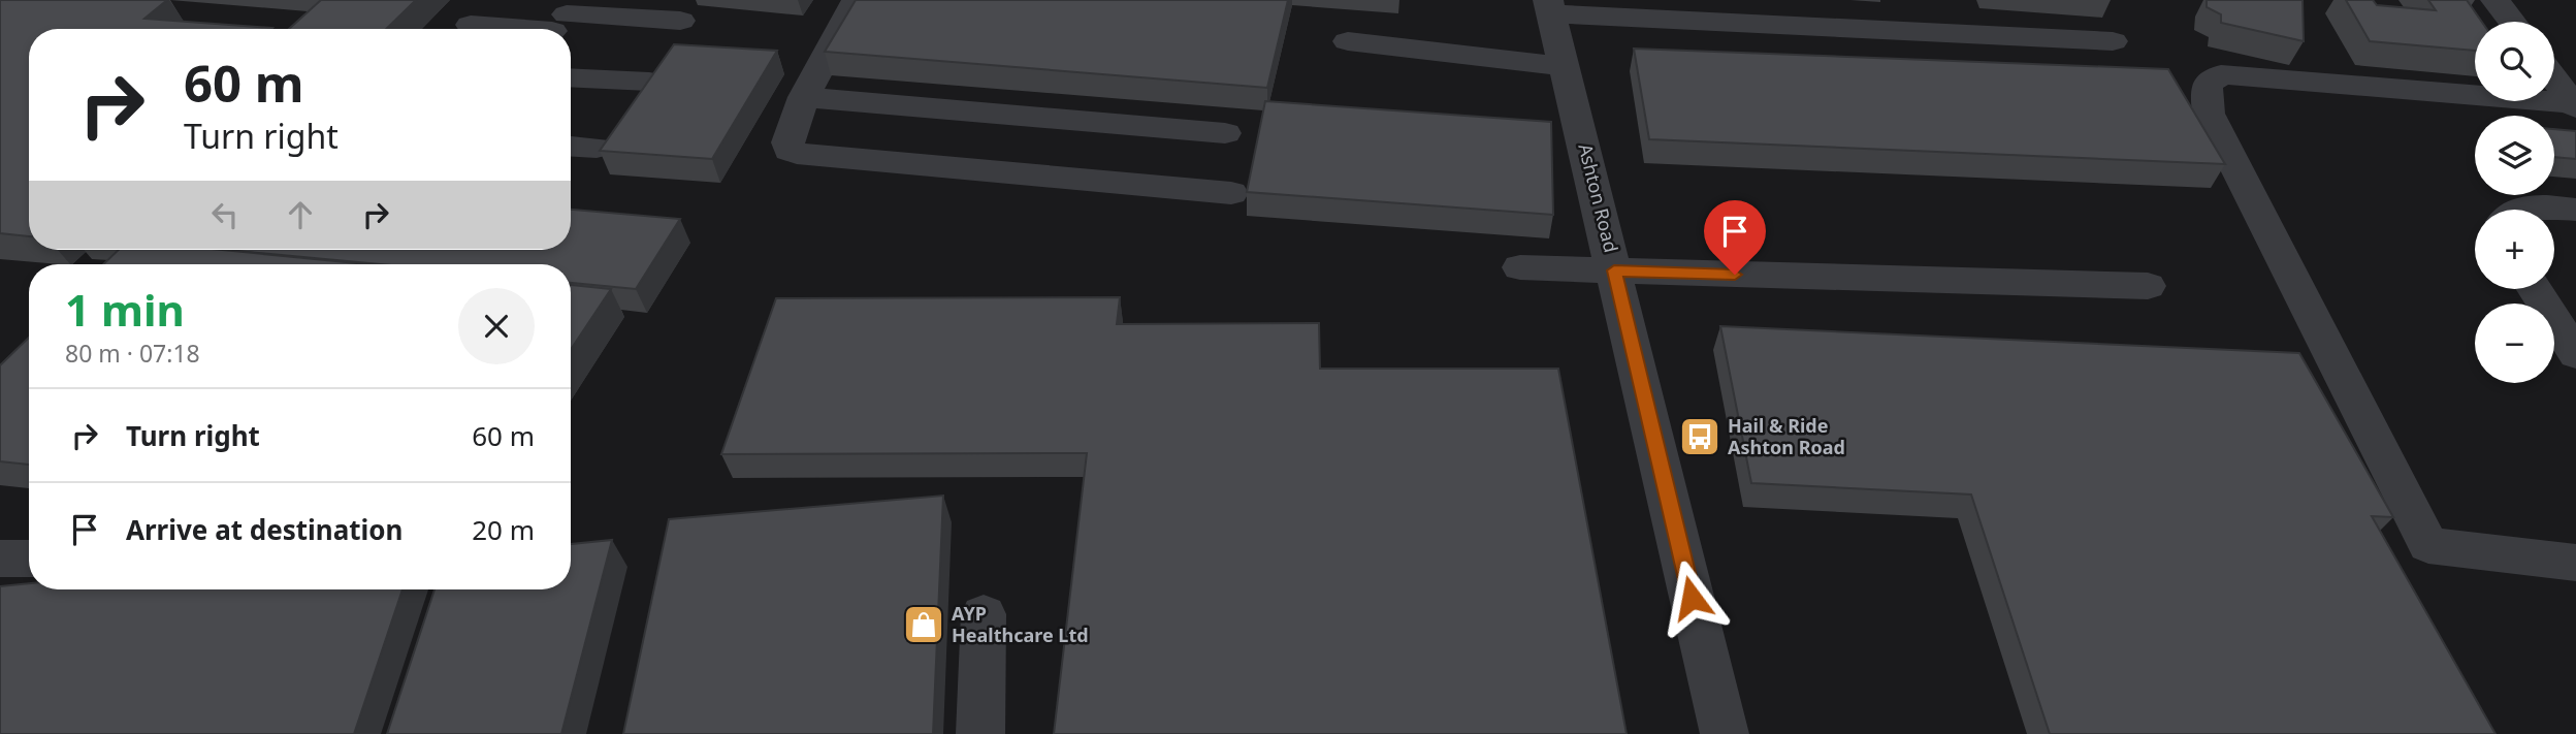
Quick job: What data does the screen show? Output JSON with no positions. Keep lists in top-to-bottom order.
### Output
{
  "streets": {
    "street": ["Ashton Road"]
  },
  "places": {
    "bus stop": ["Hail & Ride Ashton Road"],
    "shop": ["AYP Healthcare Ltd"]
  },
  "page": {
    "map_buttons": ["+", "−"],
    "turn": ["60 m", "Turn right"],
    "heading": ["1 min", "80 m · 07:18"],
    "list": [
      {
        "name": "Turn right",
        "value": "60 m"
      },
      {
        "name": "Arrive at destination",
        "value": "20 m"
      }
    ]
  }
}
